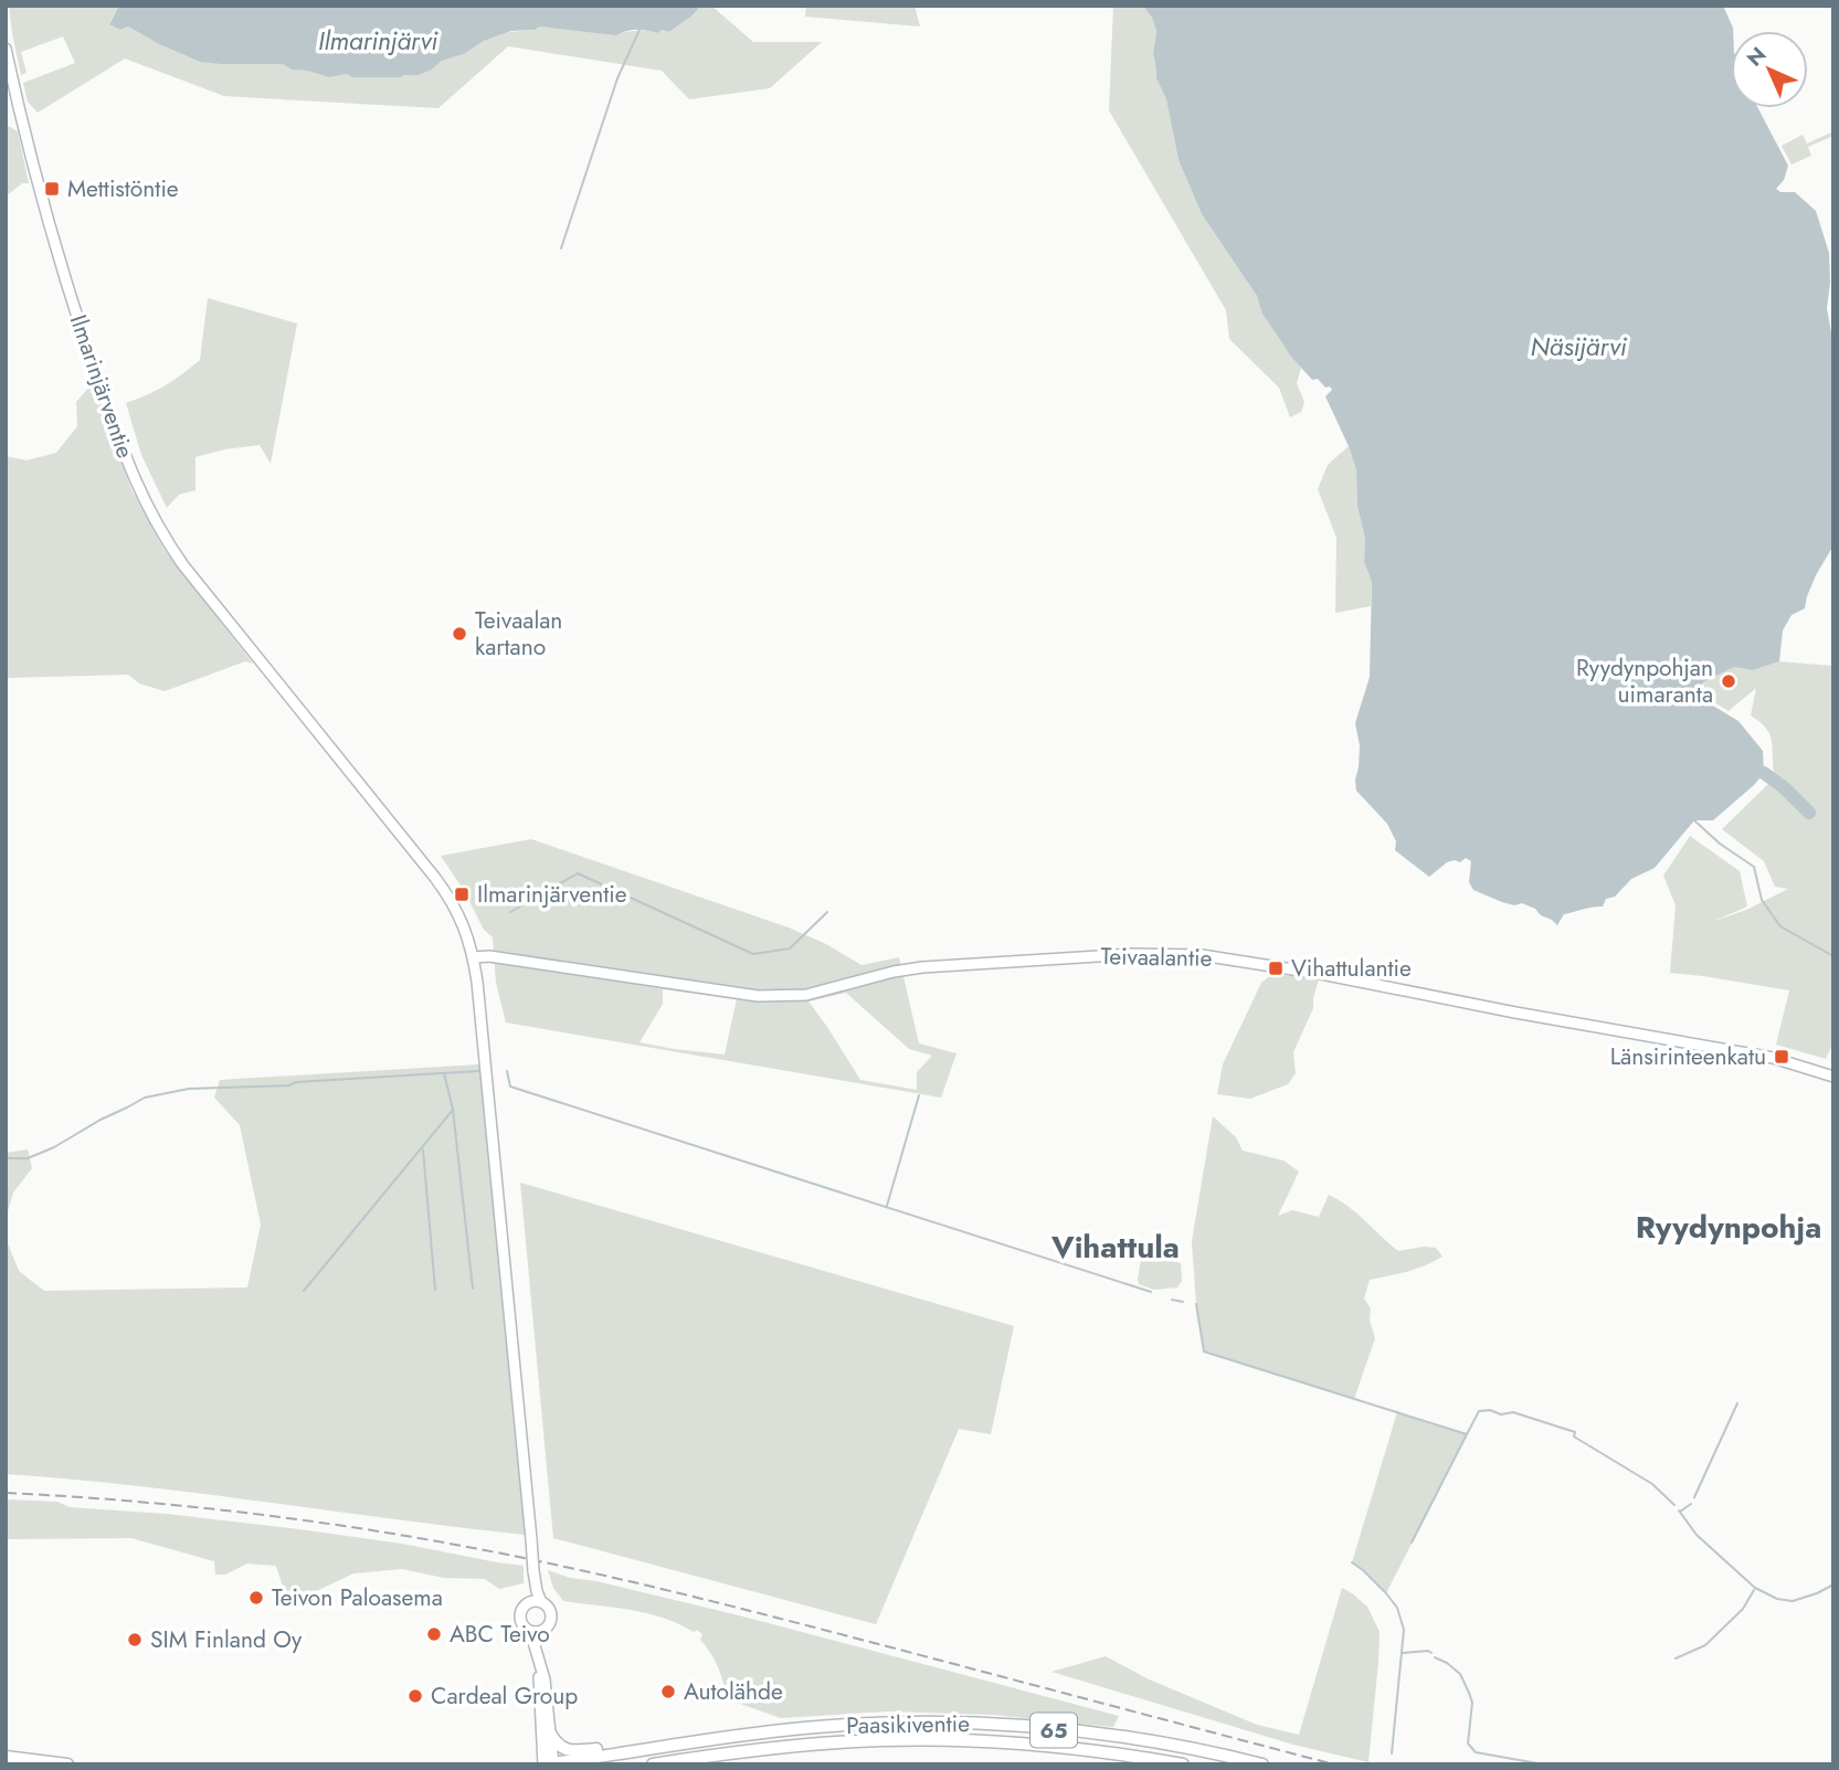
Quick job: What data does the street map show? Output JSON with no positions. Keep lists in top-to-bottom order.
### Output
{
  "streets": {
    "highway": ["Paasikiventie", "65"],
    "main road": ["Ilmarinjärventie", "Teivaalantie"]
  },
  "crossings": [
    ["Ilmarinjärventie", "Teivaalantie"]
  ],
  "districts": ["Ryydynpohja", "Vihattula"],
  "water": ["Ilmarinjärvi", "Näsijärvi"],
  "places": {
    "transit": [
      "Mettistöntie",
      "Ilmarinjärventie",
      "Vihattulantie",
      "Länsirinteenkatu"
    ],
    "other": [
      "Teivaalan kartano",
      "Ryydynpohjan uimaranta",
      "Teivon Paloasema",
      "ABC Teivo",
      "SIM Finland Oy",
      "Autolähde",
      "Cardeal Group"
    ]
  },
  "north": "top left"
}
